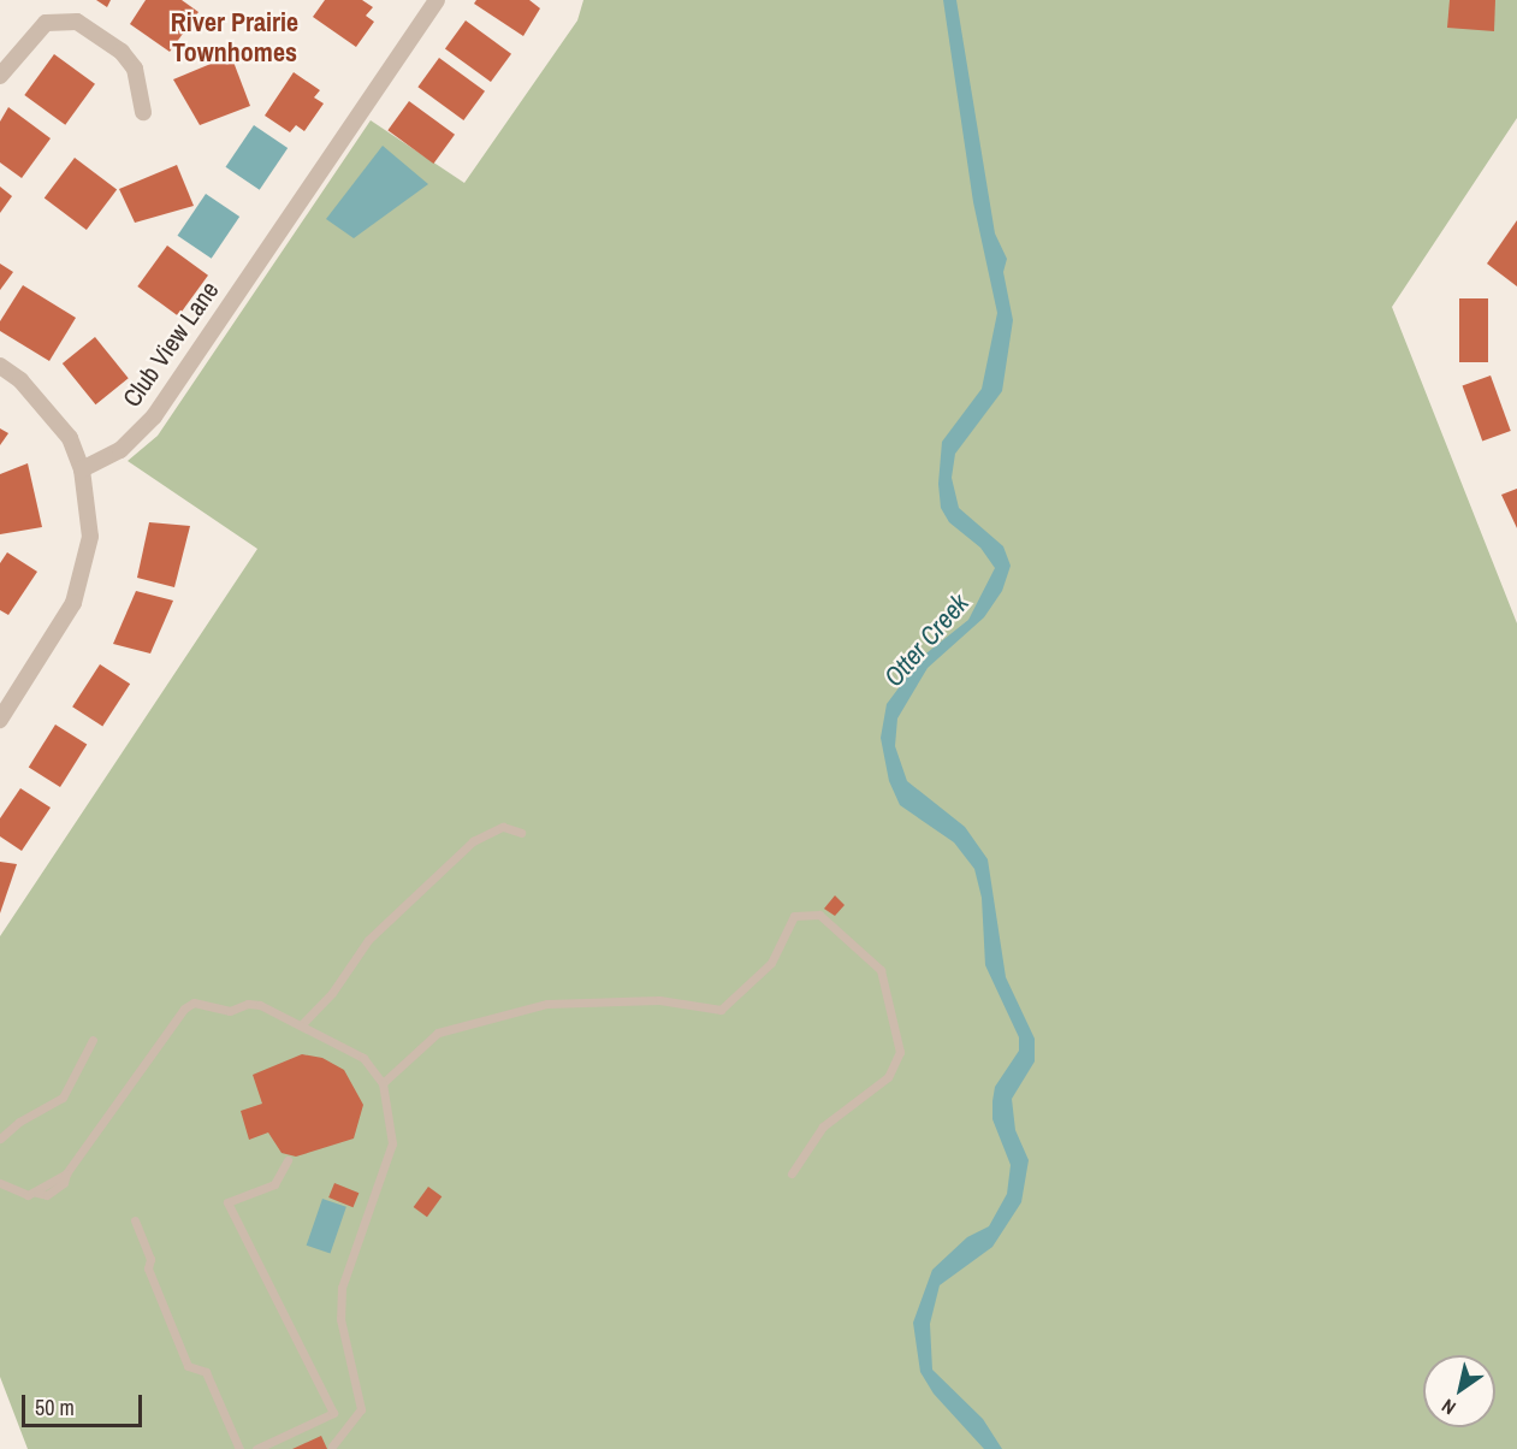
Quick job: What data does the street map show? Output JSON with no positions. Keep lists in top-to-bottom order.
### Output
{
  "streets": {
    "street": ["Club View Lane"]
  },
  "districts": ["River Prairie Townhomes"],
  "water": ["Otter Creek"],
  "scale_bar": "50 m",
  "north": "bottom left"
}
